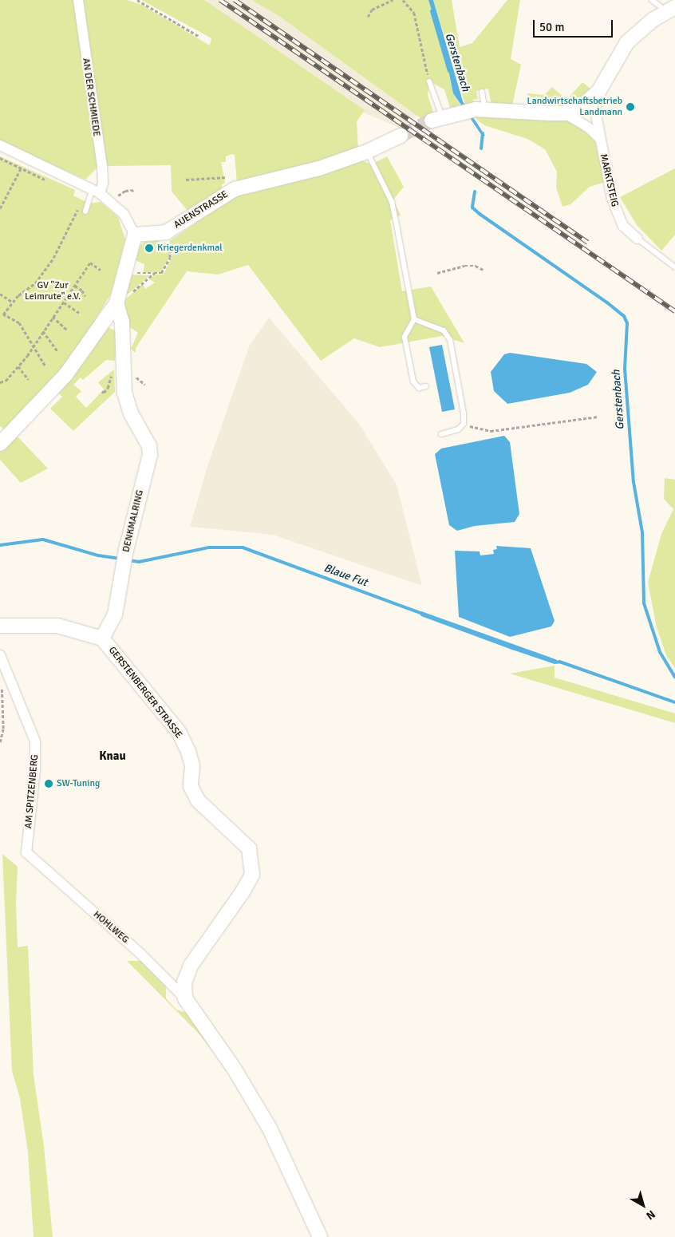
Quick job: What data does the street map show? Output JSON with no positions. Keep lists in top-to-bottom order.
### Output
{
  "streets": {
    "street": [
      "AN DER SCHMIEDE",
      "MARKTSTEIG",
      "AUENSTRASSE",
      "DENKMALRING",
      "GERSTENBERGER STRASSE",
      "AM SPITZENBERG",
      "HOHLWEG"
    ]
  },
  "crossings": [
    ["DENKMALRING", "GERSTENBERGER STRASSE"],
    ["GERSTENBERGER STRASSE", "HOHLWEG"],
    ["AM SPITZENBERG", "HOHLWEG"]
  ],
  "districts": ["Knau"],
  "water": ["Gerstenbach", "Blaue Fut"],
  "parks": ["GV \"Zur Leimrute\" e.V."],
  "places": ["Landwirtschaftsbetrieb Landmann", "Kriegerdenkmal", "SW-Tuning"],
  "scale_bar": "50 m",
  "north": "bottom right"
}
